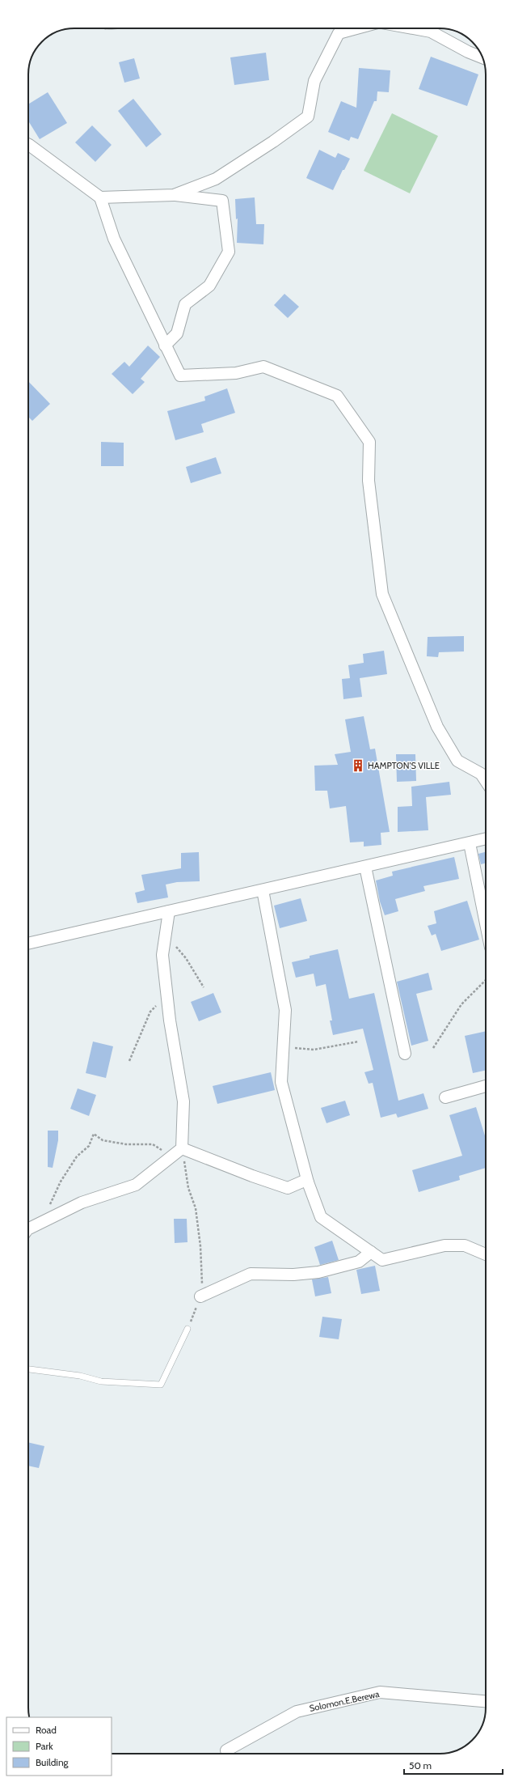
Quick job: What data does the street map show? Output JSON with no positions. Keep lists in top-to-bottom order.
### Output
{
  "streets": {
    "street": ["Solomon.E.Berewa"]
  },
  "places": {
    "building": ["HAMPTON'S VILLE"]
  },
  "legend": ["Road", "Park", "Building"],
  "scale_bar": "50 m"
}
